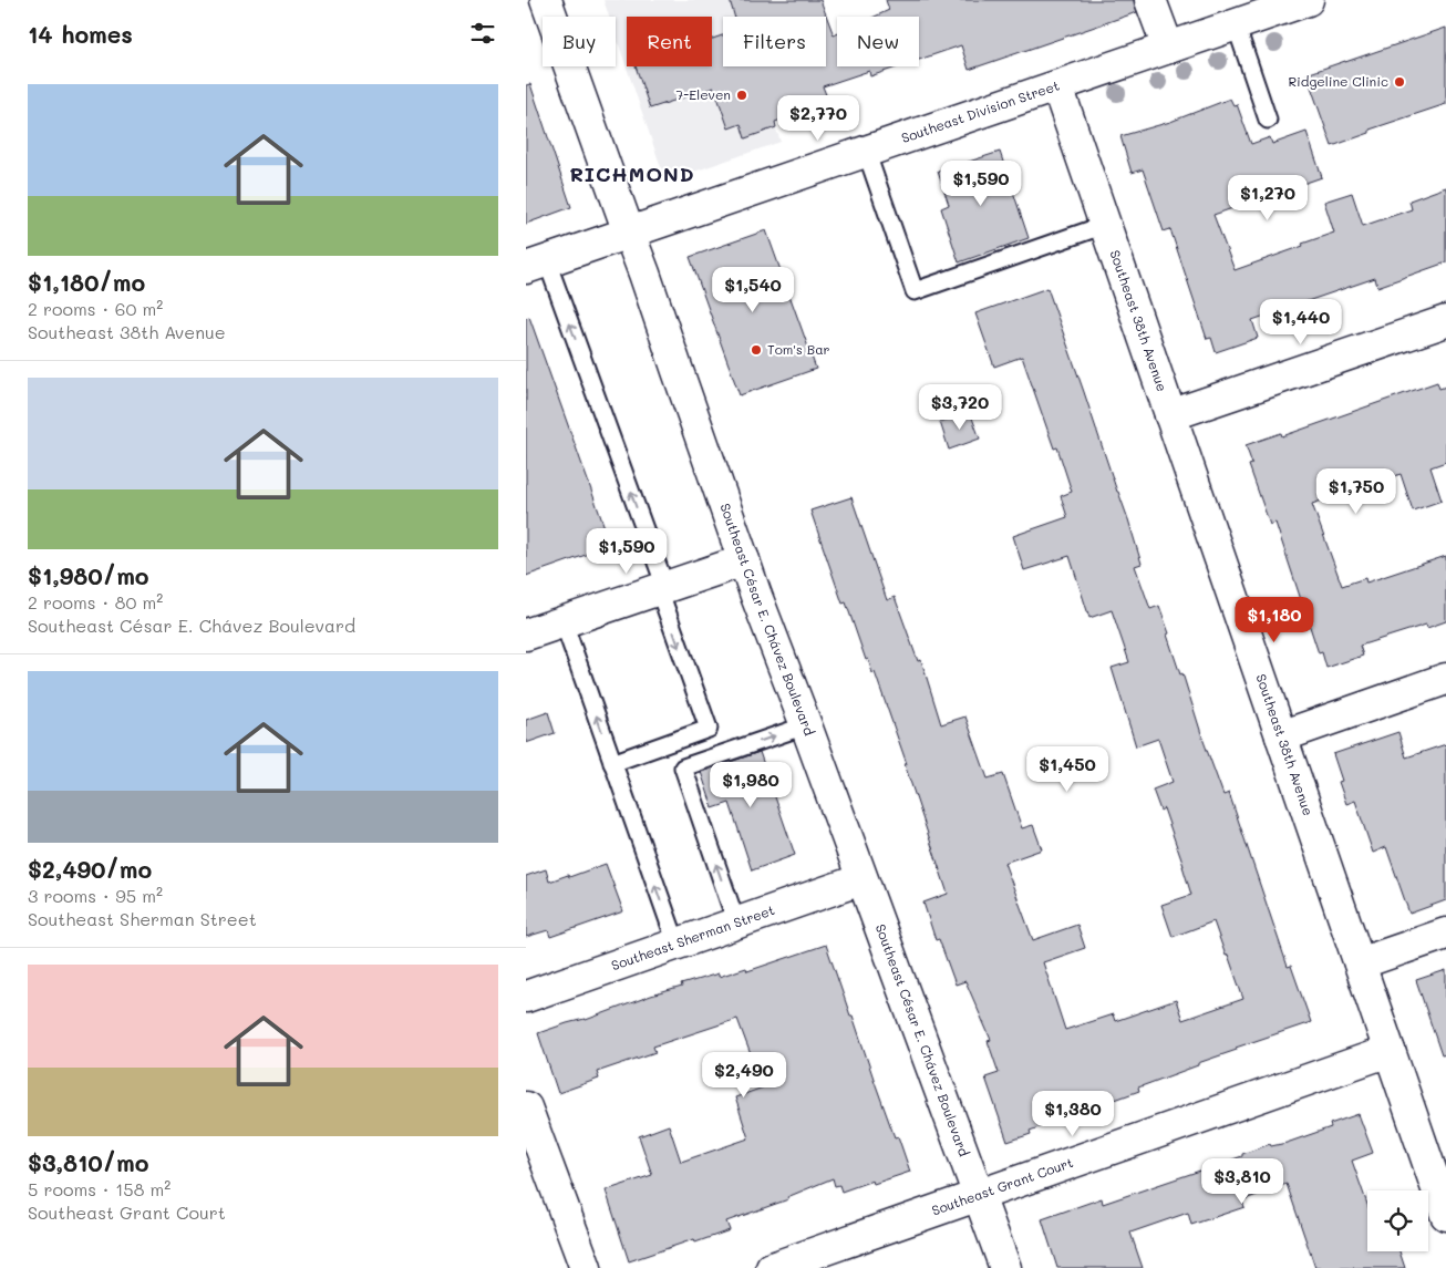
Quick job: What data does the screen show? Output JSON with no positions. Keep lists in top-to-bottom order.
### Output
{
  "streets": {
    "street": [
      "Southeast Division Street",
      "Southeast 38th Avenue",
      "Southeast César E. Chávez Boulevard",
      "Southeast Sherman Street",
      "Southeast Grant Court"
    ]
  },
  "crossings": [
    ["Southeast Division Street", "Southeast 38th Avenue"],
    ["Southeast Division Street", "Southeast César E. Chávez Boulevard"],
    ["Southeast 38th Avenue", "Southeast Grant Court"],
    ["Southeast César E. Chávez Boulevard", "Southeast Sherman Street"],
    ["Southeast César E. Chávez Boulevard", "Southeast Grant Court"]
  ],
  "districts": ["RICHMOND"],
  "places": ["Ridgeline Clinic", "7-Eleven", "Tom's Bar"],
  "page": {
    "heading": "14 homes",
    "chip": [
      "Buy",
      "Rent",
      "Filters",
      "New"
    ],
    "list": [
      {
        "name": "$1,180/mo",
        "note": "2 rooms · 60 m² · Southeast 38th Avenue"
      },
      {
        "name": "$1,980/mo",
        "note": "2 rooms · 80 m² · Southeast César E. Chávez Boulevard"
      },
      {
        "name": "$2,490/mo",
        "note": "3 rooms · 95 m² · Southeast Sherman Street"
      },
      {
        "name": "$3,810/mo",
        "note": "5 rooms · 158 m² · Southeast Grant Court"
      }
    ],
    "price": [
      "$2,770",
      "$1,590",
      "$1,270",
      "$1,540",
      "$1,440",
      "$3,720",
      "$1,750",
      "$1,590",
      "$1,180",
      "$1,450",
      "$1,980",
      "$2,490",
      "$1,380",
      "$3,810"
    ]
  }
}
